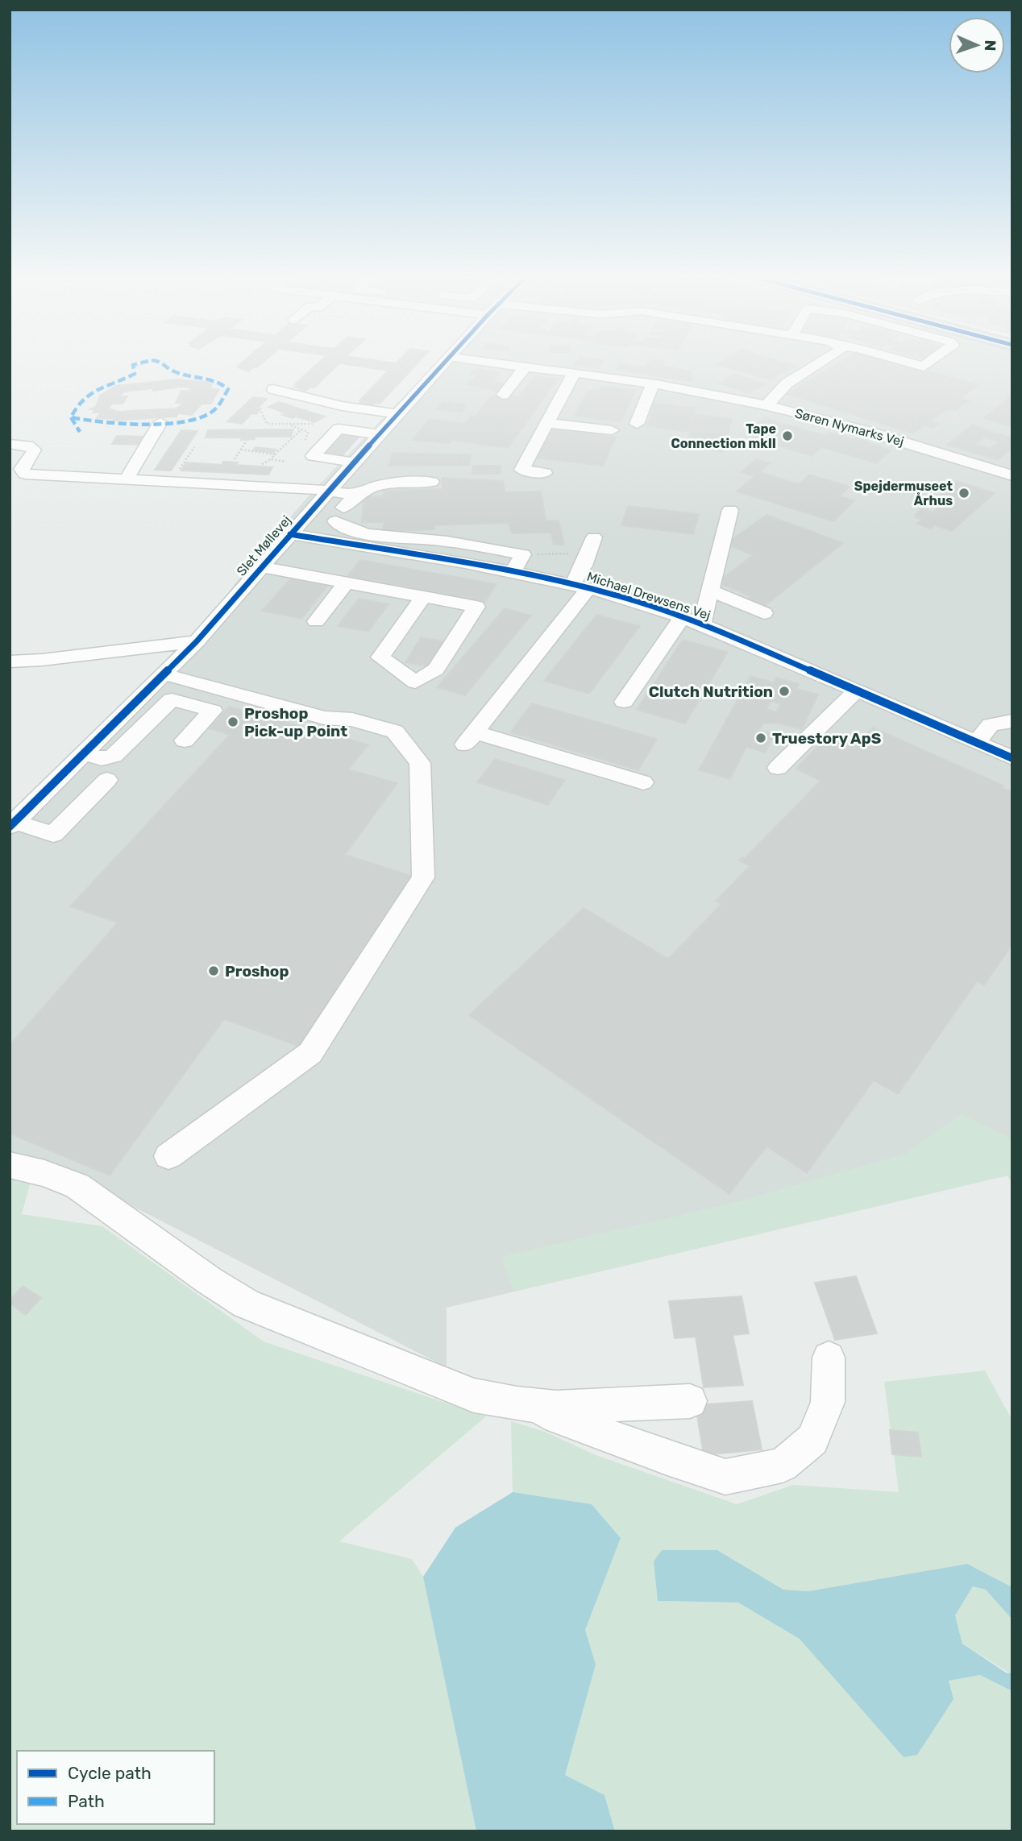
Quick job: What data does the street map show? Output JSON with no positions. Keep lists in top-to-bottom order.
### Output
{
  "streets": {
    "street": ["Søren Nymarks Vej", "Slet Møllevej", "Michael Drewsens Vej"]
  },
  "crossings": [
    ["Slet Møllevej", "Michael Drewsens Vej"]
  ],
  "places": [
    "Tape Connection mkII",
    "Spejdermuseet Århus",
    "Clutch Nutrition",
    "Proshop Pick-up Point",
    "Truestory ApS",
    "Proshop"
  ],
  "legend": ["Cycle path", "Path"],
  "north": "right"
}
